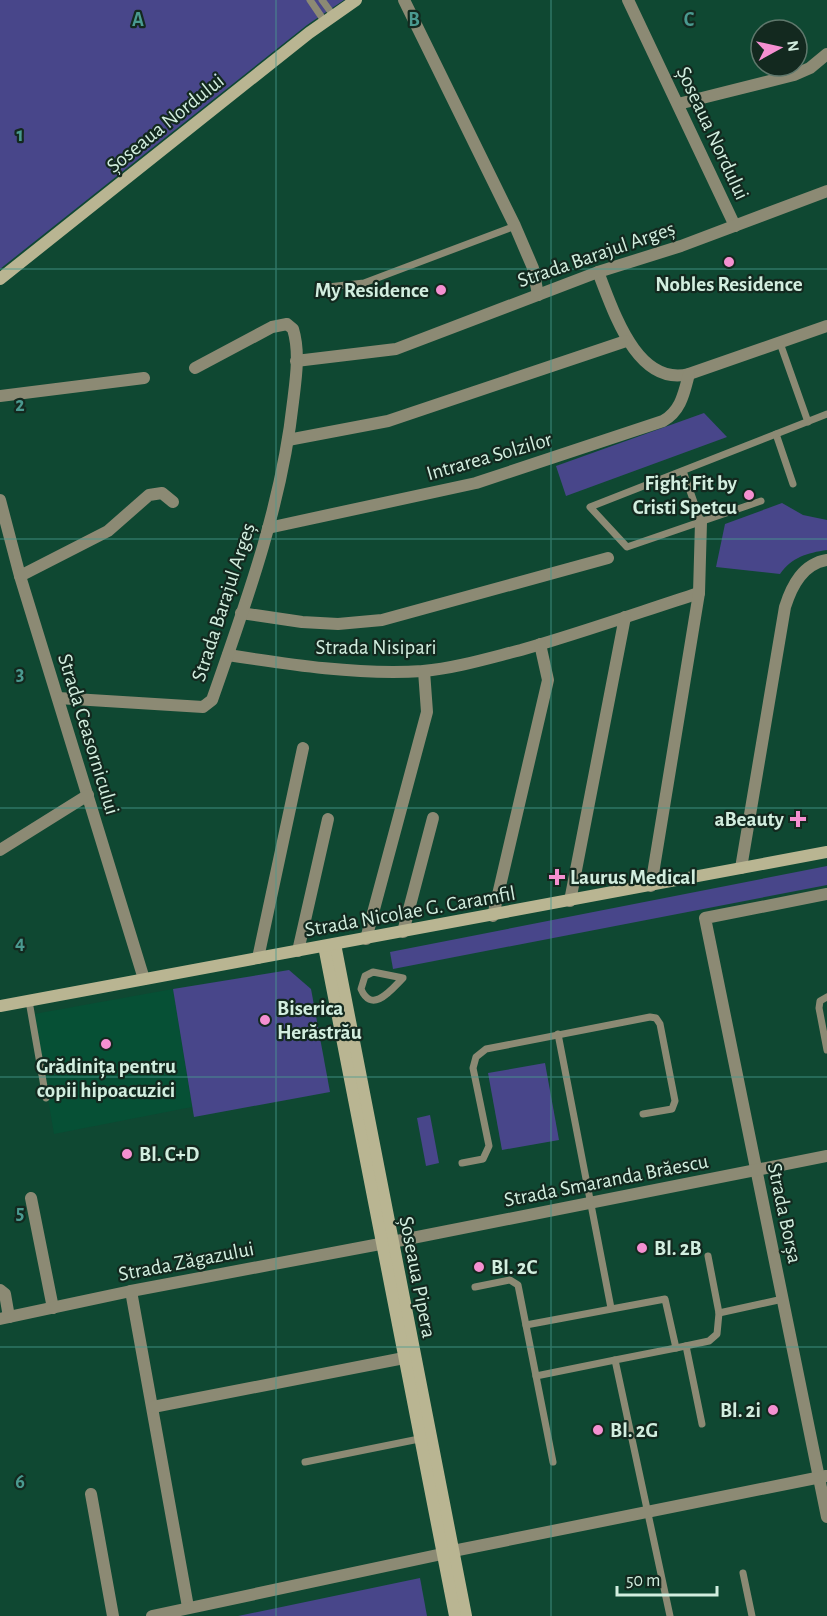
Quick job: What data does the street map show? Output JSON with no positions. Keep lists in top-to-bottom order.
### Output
{
  "streets": {
    "main road": ["Șoseaua Nordului", "Strada Nicolae G. Caramfil", "Șoseaua Pipera"],
    "street": [
      "Strada Barajul Argeș",
      "Intrarea Solzilor",
      "Strada Nisipari",
      "Strada Ceasornicului",
      "Strada Smaranda Brăescu",
      "Strada Borșa",
      "Strada Zăgazului"
    ]
  },
  "crossings": [
    ["Șoseaua Nordului", "Strada Barajul Argeș"],
    ["Strada Barajul Argeș", "Intrarea Solzilor"],
    ["Strada Barajul Argeș", "Strada Nisipari"],
    ["Strada Barajul Argeș", "Strada Ceasornicului"],
    ["Strada Ceasornicului", "Strada Nicolae G. Caramfil"],
    ["Strada Nicolae G. Caramfil", "Șoseaua Pipera"],
    ["Strada Smaranda Brăescu", "Strada Borșa"],
    ["Strada Smaranda Brăescu", "Strada Zăgazului"],
    ["Strada Smaranda Brăescu", "Șoseaua Pipera"],
    ["Strada Zăgazului", "Șoseaua Pipera"]
  ],
  "places": {
    "other": [
      "Nobles Residence",
      "My Residence",
      "Fight Fit by Cristi Spetcu",
      "Biserica Herăstrău",
      "Grădinița pentru copii hipoacuzici",
      "Bl. C+D",
      "Bl. 2B",
      "Bl. 2C",
      "Bl. 2i",
      "Bl. 2G"
    ],
    "health": ["aBeauty", "Laurus Medical"]
  },
  "scale_bar": "50 m",
  "north": "right",
  "grid": {
    "columns": ["A", "B", "C"],
    "rows": [
      "1",
      "2",
      "3",
      "4",
      "5",
      "6"
    ]
  }
}
